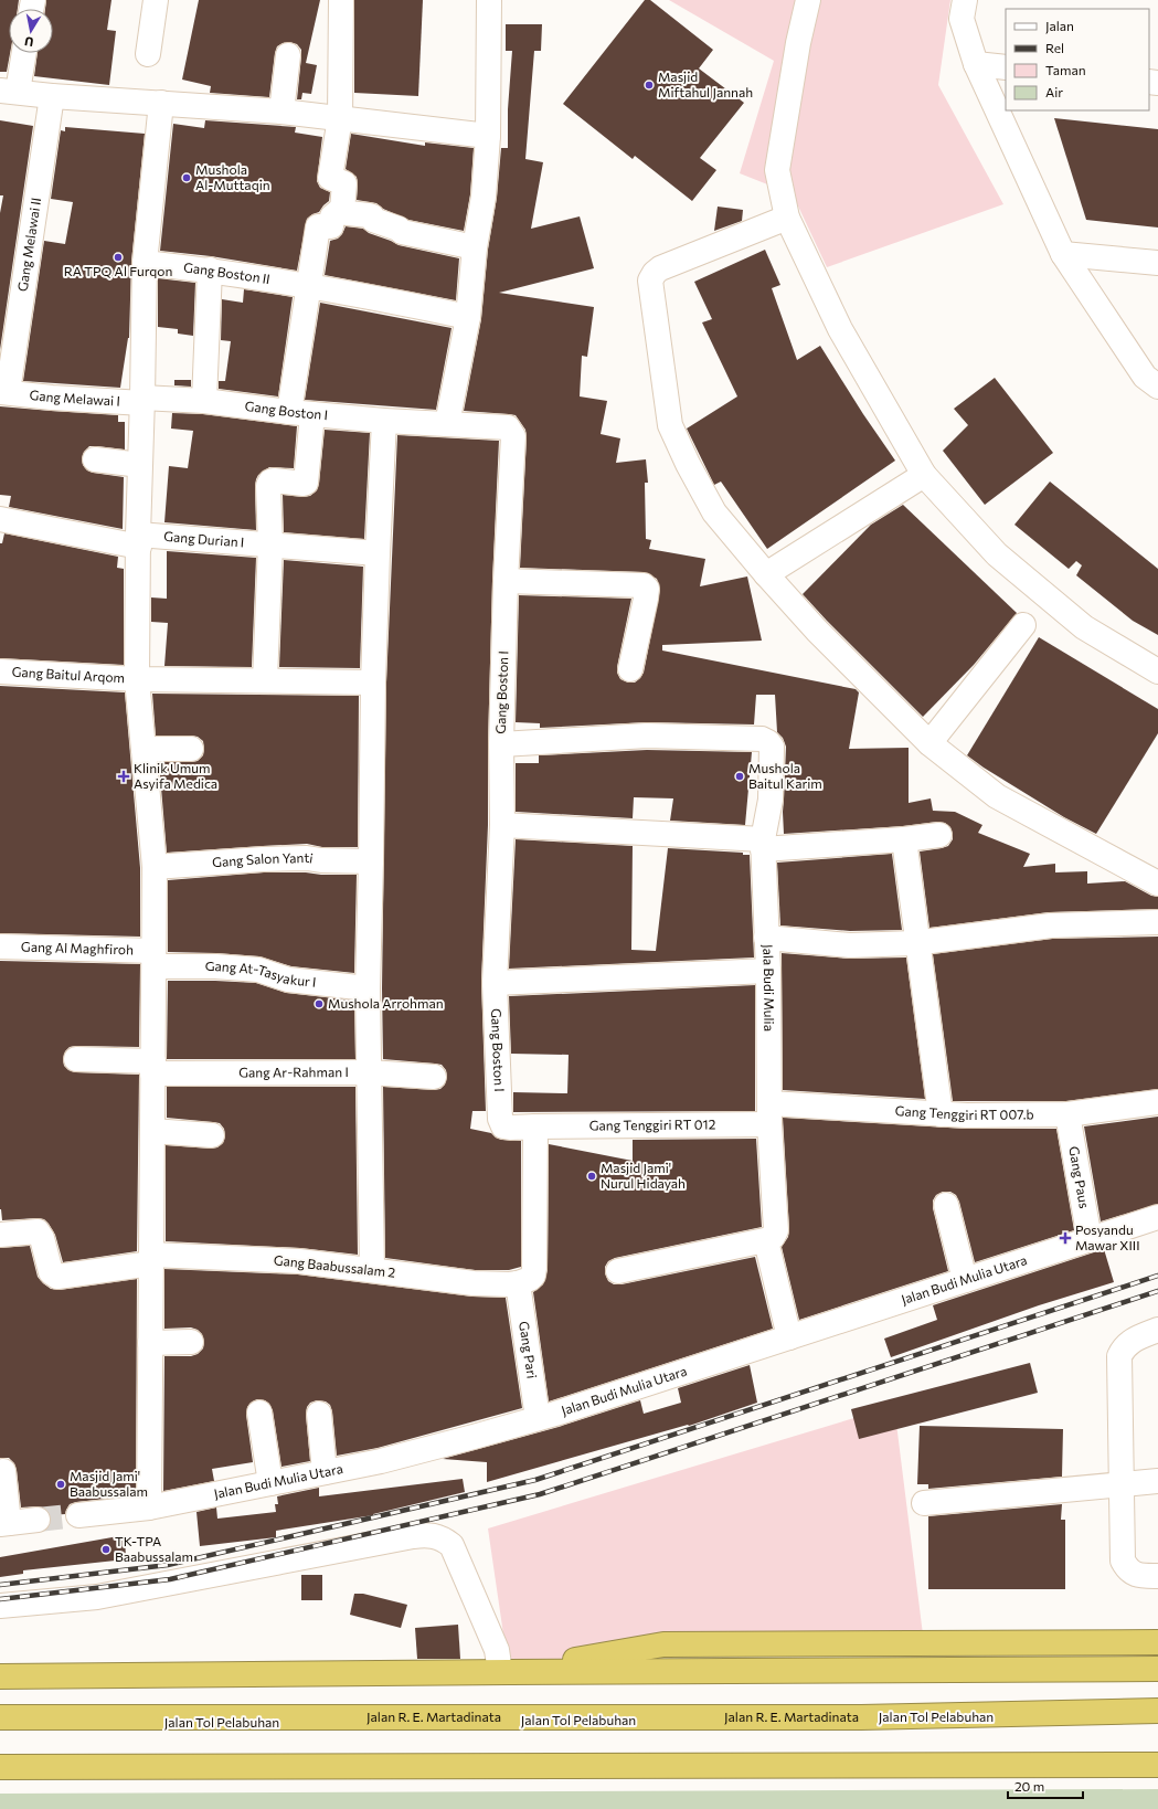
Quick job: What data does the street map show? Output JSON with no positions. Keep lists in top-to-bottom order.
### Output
{
  "streets": {
    "highway": ["Jalan R. E. Martadinata", "Jalan Tol Pelabuhan"],
    "street": [
      "Gang Melawai II",
      "Gang Boston II",
      "Gang Melawai I",
      "Gang Boston I",
      "Gang Durian I",
      "Gang Baitul Arqom",
      "Gang Salon Yanti",
      "Gang Al Maghfiroh",
      "Gang At-Tasyakur I",
      "Jala Budi Mulia",
      "Gang Ar-Rahman I",
      "Gang Tenggiri RT 007.b",
      "Gang Tenggiri RT 012",
      "Gang Paus",
      "Gang Baabussalam 2",
      "Jalan Budi Mulia Utara",
      "Gang Pari"
    ]
  },
  "crossings": [
    ["Gang Melawai II", "Gang Melawai I"],
    ["Gang Melawai I", "Gang Boston I"],
    ["Gang Boston I", "Jala Budi Mulia"],
    ["Gang Boston I", "Gang Tenggiri RT 012"],
    ["Gang Al Maghfiroh", "Gang At-Tasyakur I"],
    ["Jala Budi Mulia", "Gang Tenggiri RT 007.b"],
    ["Jala Budi Mulia", "Gang Tenggiri RT 012"],
    ["Gang Tenggiri RT 007.b", "Gang Tenggiri RT 012"],
    ["Gang Tenggiri RT 007.b", "Gang Paus"],
    ["Gang Paus", "Jalan Budi Mulia Utara"],
    ["Gang Baabussalam 2", "Gang Pari"],
    ["Jalan Budi Mulia Utara", "Gang Pari"]
  ],
  "places": {
    "other": [
      "Masjid Miftahul Jannah",
      "Mushola Al-Muttaqin",
      "RA TPQ Al Furqon",
      "Mushola Baitul Karim",
      "Mushola Arrohman",
      "Masjid Jami' Nurul Hidayah",
      "Masjid Jami' Baabussalam",
      "TK-TPA Baabussalam"
    ],
    "health": ["Klinik Umum Asyifa Medica", "Posyandu Mawar XIII"]
  },
  "legend": [
    "Jalan",
    "Rel",
    "Taman",
    "Air"
  ],
  "scale_bar": "20 m",
  "north": "bottom"
}
